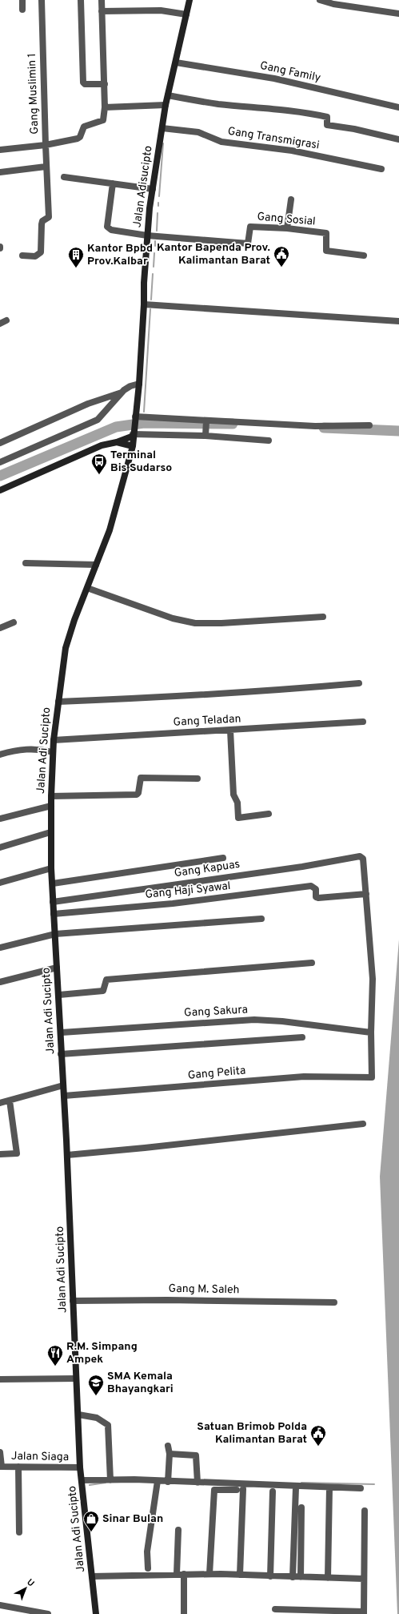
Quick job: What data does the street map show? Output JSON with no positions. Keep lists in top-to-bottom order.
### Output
{
  "streets": {
    "main road": ["Jalan Adisucipto", "Jalan Adi Sucipto"],
    "street": [
      "Gang Family",
      "Gang Muslimin 1",
      "Gang Transmigrasi",
      "Gang Sosial",
      "Gang Teladan",
      "Gang Kapuas",
      "Gang Haji Syawal",
      "Gang Sakura",
      "Gang Pelita",
      "Gang M. Saleh",
      "Jalan Siaga"
    ]
  },
  "crossings": [
    ["Gang Family", "Jalan Adisucipto"],
    ["Gang Transmigrasi", "Jalan Adisucipto"],
    ["Jalan Adisucipto", "Gang Sosial"],
    ["Jalan Adisucipto", "Jalan Adi Sucipto"],
    ["Gang Teladan", "Jalan Adi Sucipto"],
    ["Jalan Adi Sucipto", "Gang Kapuas"],
    ["Jalan Adi Sucipto", "Gang Haji Syawal"],
    ["Jalan Adi Sucipto", "Gang Sakura"],
    ["Jalan Adi Sucipto", "Gang Pelita"],
    ["Jalan Adi Sucipto", "Gang M. Saleh"],
    ["Jalan Adi Sucipto", "Jalan Siaga"],
    ["Gang Kapuas", "Gang Haji Syawal"],
    ["Gang Sakura", "Gang Pelita"]
  ],
  "places": {
    "public building": ["Kantor Bapenda Prov. Kalimantan Barat", "Satuan Brimob Polda Kalimantan Barat"],
    "building": ["Kantor Bpbd Prov.Kalbar"],
    "bus stop": ["Terminal Bis Sudarso"],
    "restaurant": ["R.M. Simpang Ampek"],
    "school or university": ["SMA Kemala Bhayangkari"],
    "shop": ["Sinar Bulan"]
  },
  "north": "top right"
}
